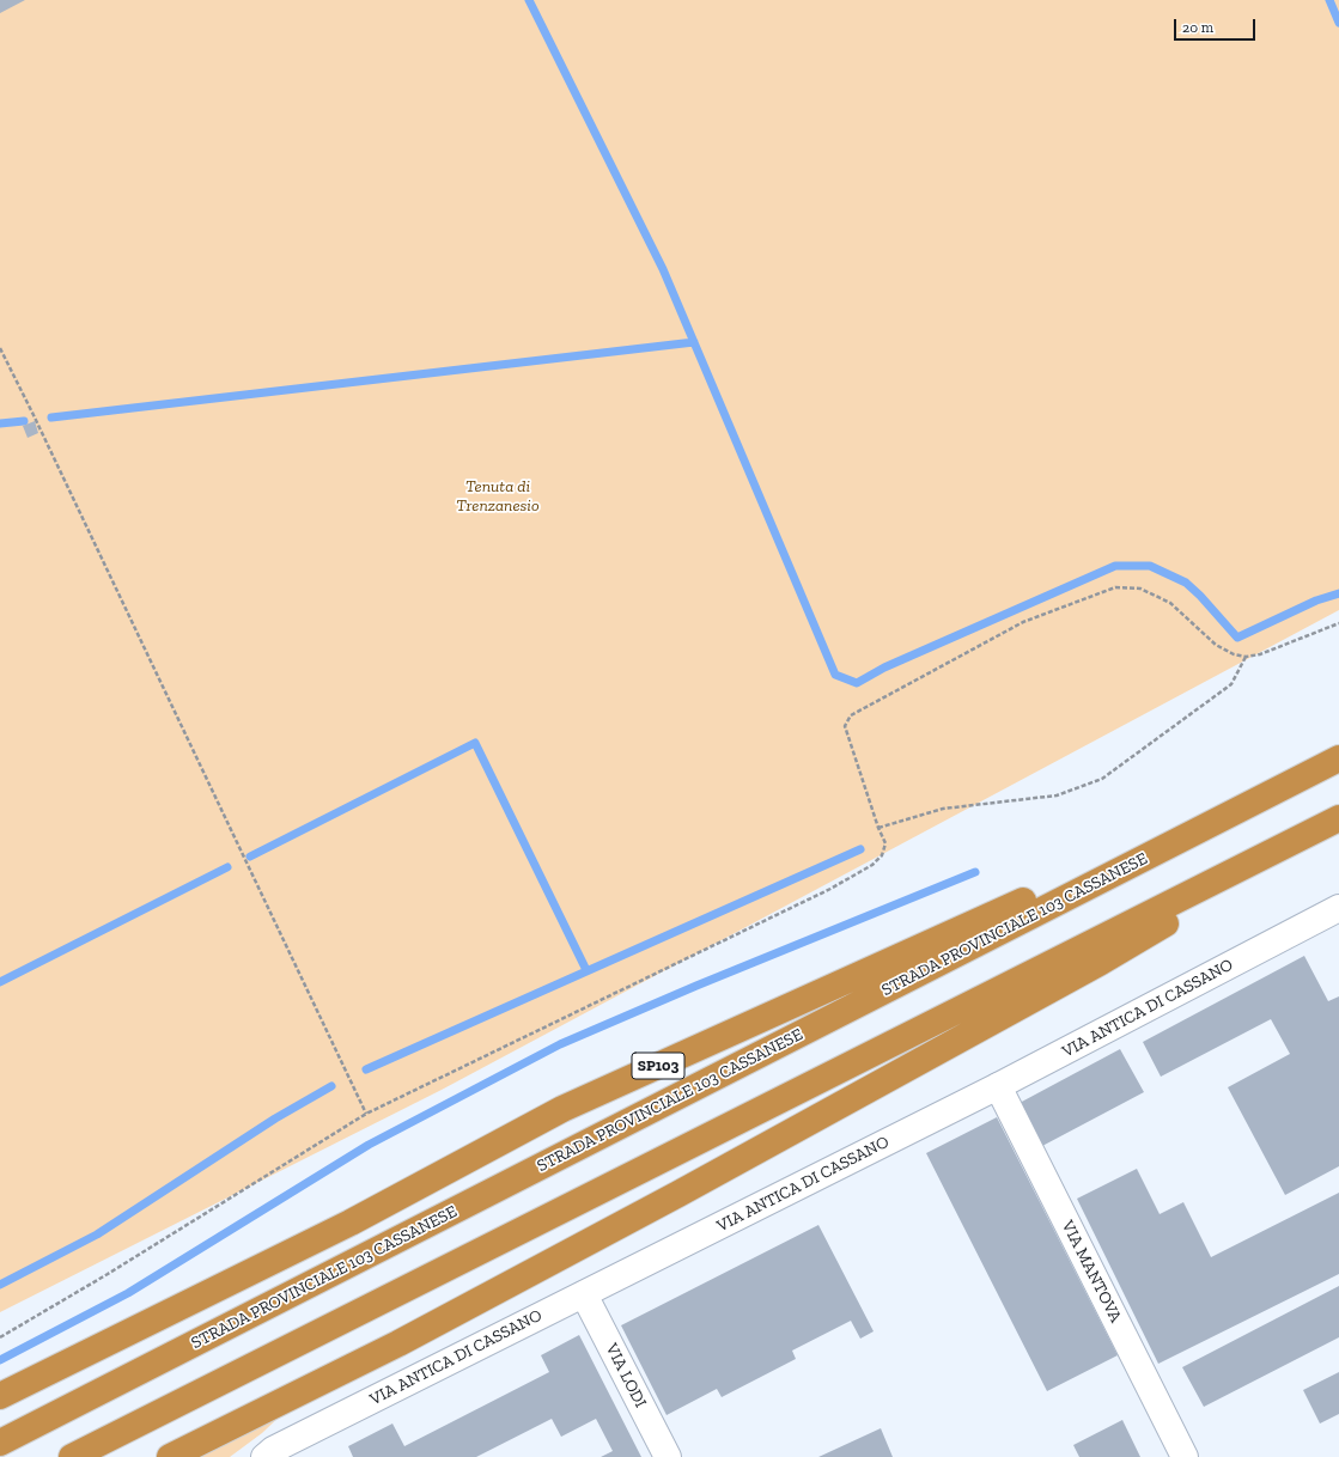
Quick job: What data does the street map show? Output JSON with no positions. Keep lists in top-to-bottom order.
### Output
{
  "streets": {
    "highway": ["STRADA PROVINCIALE 103 CASSANESE", "SP103"],
    "main road": ["VIA ANTICA DI CASSANO", "VIA MANTOVA", "VIA LODI"]
  },
  "crossings": [
    ["STRADA PROVINCIALE 103 CASSANESE", "SP103"],
    ["VIA ANTICA DI CASSANO", "VIA MANTOVA"],
    ["VIA ANTICA DI CASSANO", "VIA LODI"]
  ],
  "parks": ["Tenuta di Trenzanesio"],
  "scale_bar": "20 m"
}
